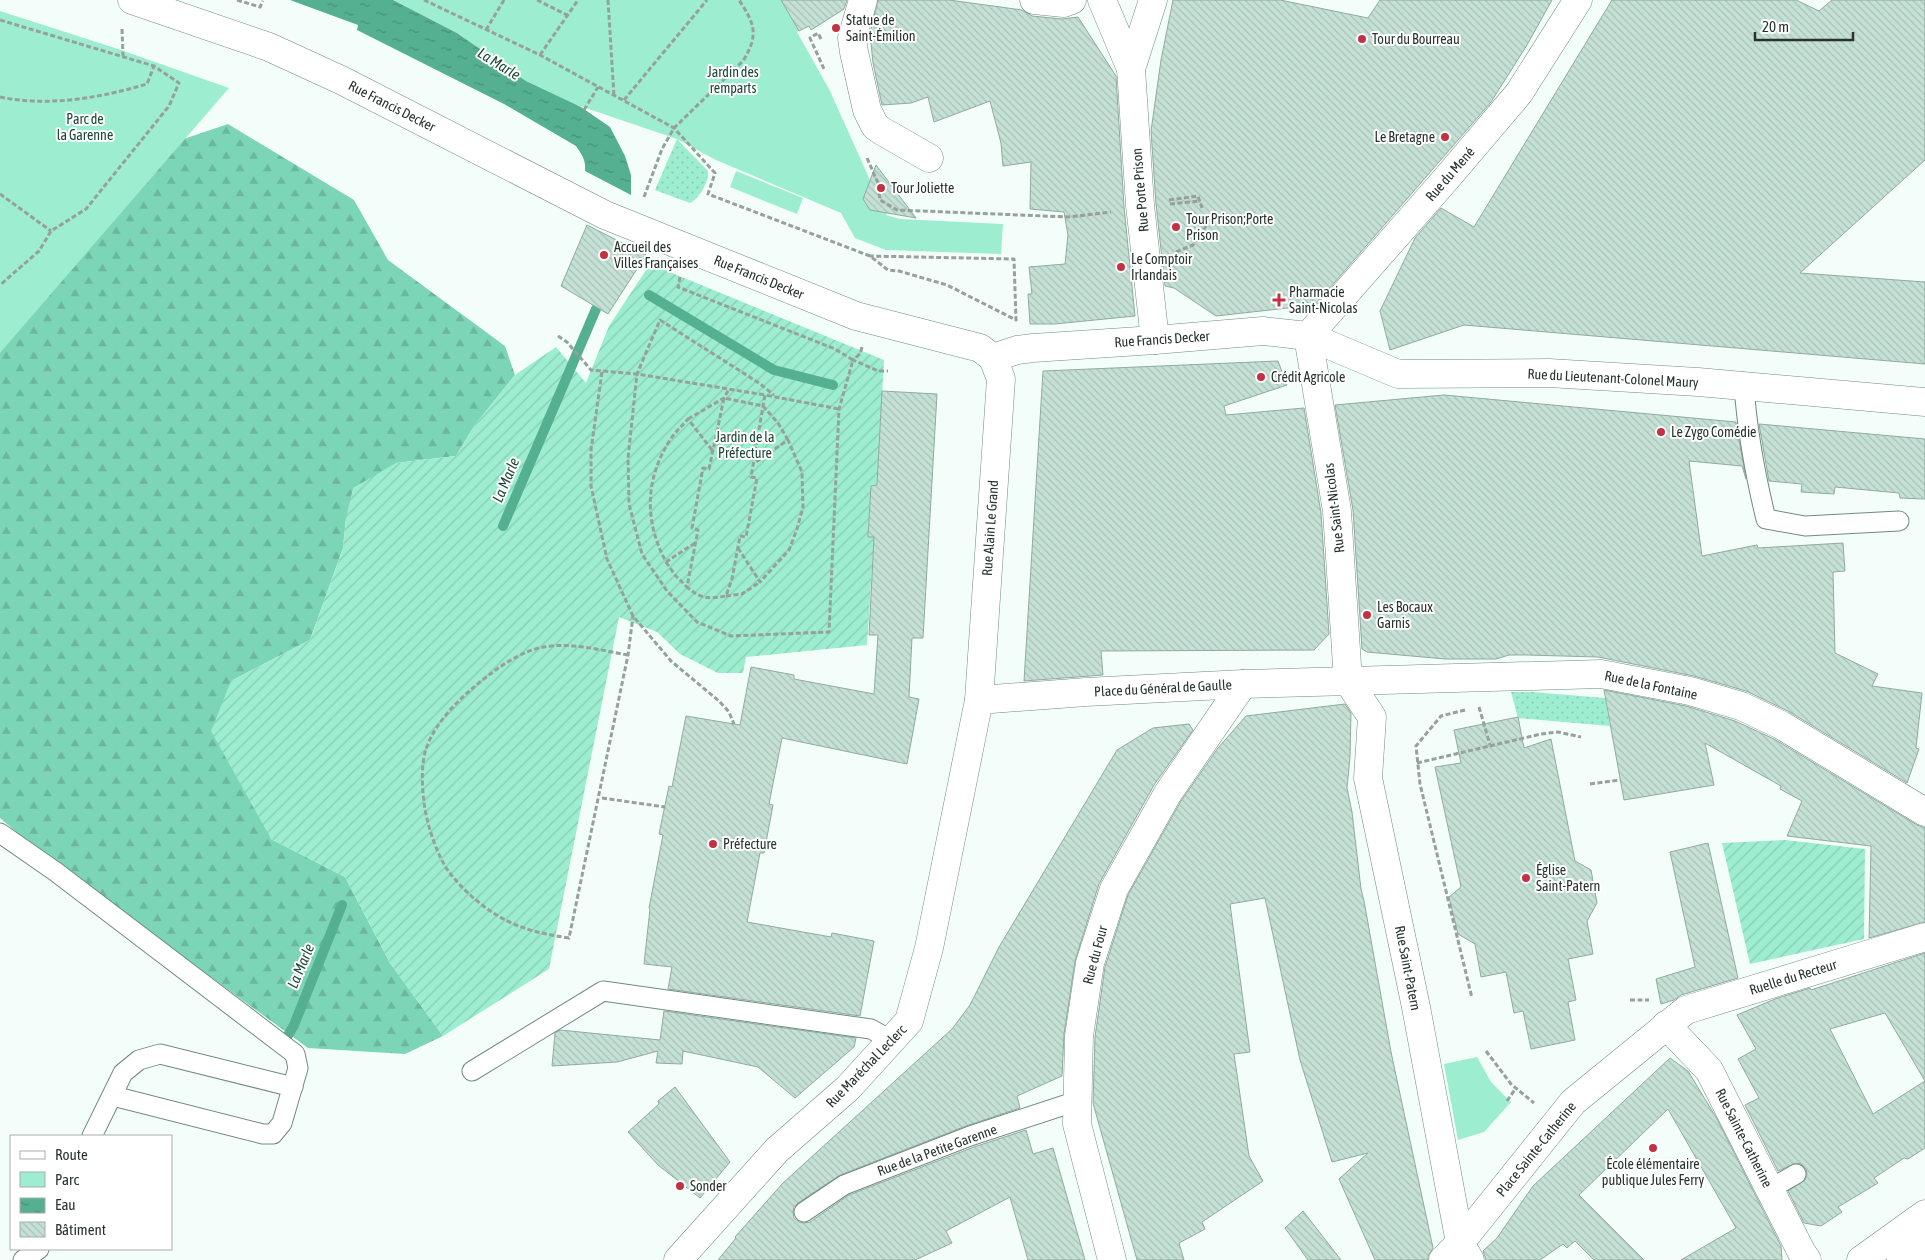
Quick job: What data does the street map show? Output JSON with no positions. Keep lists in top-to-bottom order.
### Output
{
  "streets": {
    "street": [
      "Rue Francis Decker",
      "Rue du Mené",
      "Rue Porte Prison",
      "Rue du Lieutenant-Colonel Maury",
      "Rue Saint-Nicolas",
      "Rue Alain Le Grand",
      "Rue de la Fontaine",
      "Place du Général de Gaulle",
      "Rue du Four",
      "Rue Saint-Patern",
      "Ruelle du Recteur",
      "Rue Maréchal Leclerc",
      "Rue Sainte-Catherine",
      "Place Sainte-Catherine"
    ],
    "lane": ["Rue de la Petite Garenne"]
  },
  "crossings": [
    ["Rue Francis Decker", "Rue du Mené"],
    ["Rue Francis Decker", "Rue Porte Prison"],
    ["Rue Francis Decker", "Rue du Lieutenant-Colonel Maury"],
    ["Rue Francis Decker", "Rue Saint-Nicolas"],
    ["Rue Francis Decker", "Rue Alain Le Grand"],
    ["Rue du Mené", "Rue du Lieutenant-Colonel Maury"],
    ["Rue du Mené", "Rue Saint-Nicolas"],
    ["Rue du Lieutenant-Colonel Maury", "Rue Saint-Nicolas"],
    ["Rue Saint-Nicolas", "Rue de la Fontaine"],
    ["Rue Saint-Nicolas", "Place du Général de Gaulle"],
    ["Rue Saint-Nicolas", "Rue Saint-Patern"],
    ["Rue Alain Le Grand", "Place du Général de Gaulle"],
    ["Rue Alain Le Grand", "Rue Maréchal Leclerc"],
    ["Rue de la Fontaine", "Place du Général de Gaulle"],
    ["Rue de la Fontaine", "Rue Saint-Patern"],
    ["Place du Général de Gaulle", "Rue du Four"],
    ["Place du Général de Gaulle", "Rue Saint-Patern"],
    ["Place du Général de Gaulle", "Rue Maréchal Leclerc"],
    ["Rue du Four", "Rue de la Petite Garenne"],
    ["Rue Saint-Patern", "Place Sainte-Catherine"],
    ["Ruelle du Recteur", "Rue Sainte-Catherine"],
    ["Ruelle du Recteur", "Place Sainte-Catherine"],
    ["Rue Sainte-Catherine", "Place Sainte-Catherine"]
  ],
  "water": ["La Marle"],
  "parks": ["Jardin des remparts", "Parc de la Garenne", "Jardin de la Préfecture"],
  "places": {
    "other": [
      "Statue de Saint-Émilion",
      "Tour du Bourreau",
      "Le Bretagne",
      "Tour Joliette",
      "Tour Prison;Porte Prison",
      "Accueil des Villes Françaises",
      "Le Comptoir Irlandais",
      "Crédit Agricole",
      "Le Zygo Comédie",
      "Les Bocaux Garnis",
      "Préfecture",
      "Église Saint-Patern",
      "École élémentaire publique Jules Ferry",
      "Sonder"
    ],
    "health": ["Pharmacie Saint-Nicolas"]
  },
  "legend": [
    "Route",
    "Parc",
    "Eau",
    "Bâtiment"
  ],
  "scale_bar": "20 m"
}
